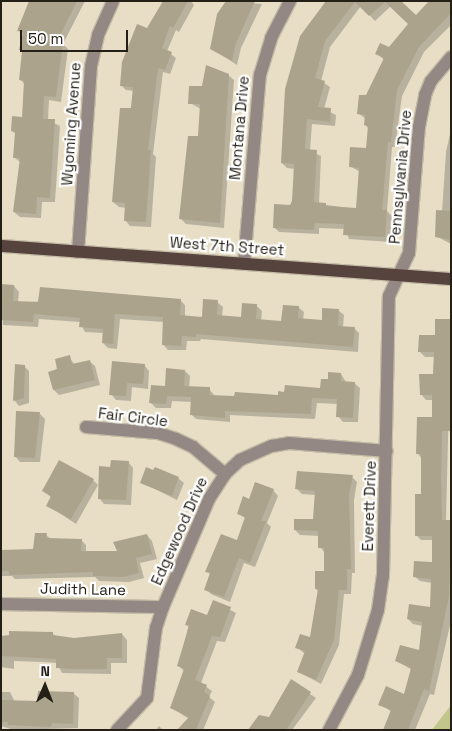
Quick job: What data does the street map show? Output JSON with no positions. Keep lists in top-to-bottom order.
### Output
{
  "streets": {
    "main road": ["West 7th Street"],
    "street": [
      "Wyoming Avenue",
      "Montana Drive",
      "Pennsylvania Drive",
      "Fair Circle",
      "Everett Drive",
      "Edgewood Drive",
      "Judith Lane"
    ]
  },
  "crossings": [
    ["Wyoming Avenue", "West 7th Street"],
    ["Montana Drive", "West 7th Street"],
    ["Pennsylvania Drive", "West 7th Street"],
    ["Pennsylvania Drive", "Everett Drive"],
    ["West 7th Street", "Everett Drive"],
    ["Fair Circle", "Edgewood Drive"],
    ["Everett Drive", "Edgewood Drive"],
    ["Edgewood Drive", "Judith Lane"]
  ],
  "scale_bar": "50 m",
  "north": "top"
}
